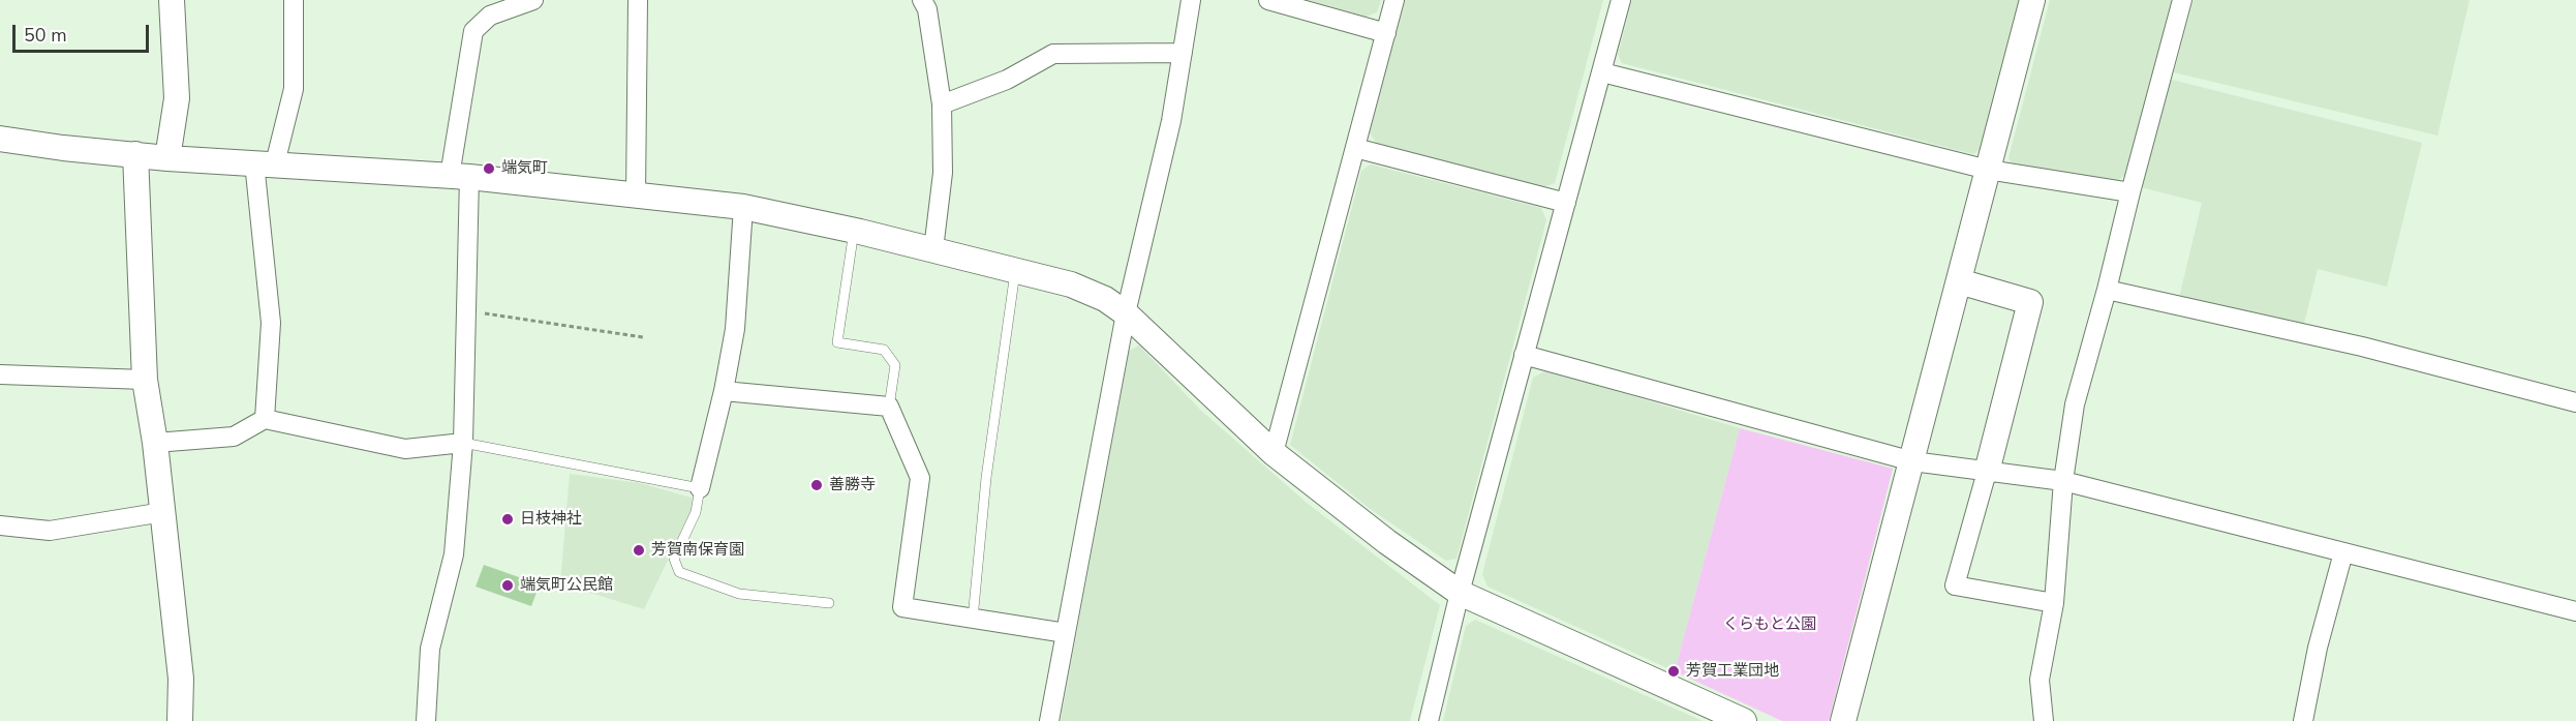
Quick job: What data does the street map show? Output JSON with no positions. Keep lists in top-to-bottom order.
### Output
{
  "parks": ["くらもと公園"],
  "places": [
    "端気町",
    "善勝寺",
    "日枝神社",
    "芳賀南保育園",
    "端気町公民館",
    "芳賀工業団地"
  ],
  "scale_bar": "50 m"
}
